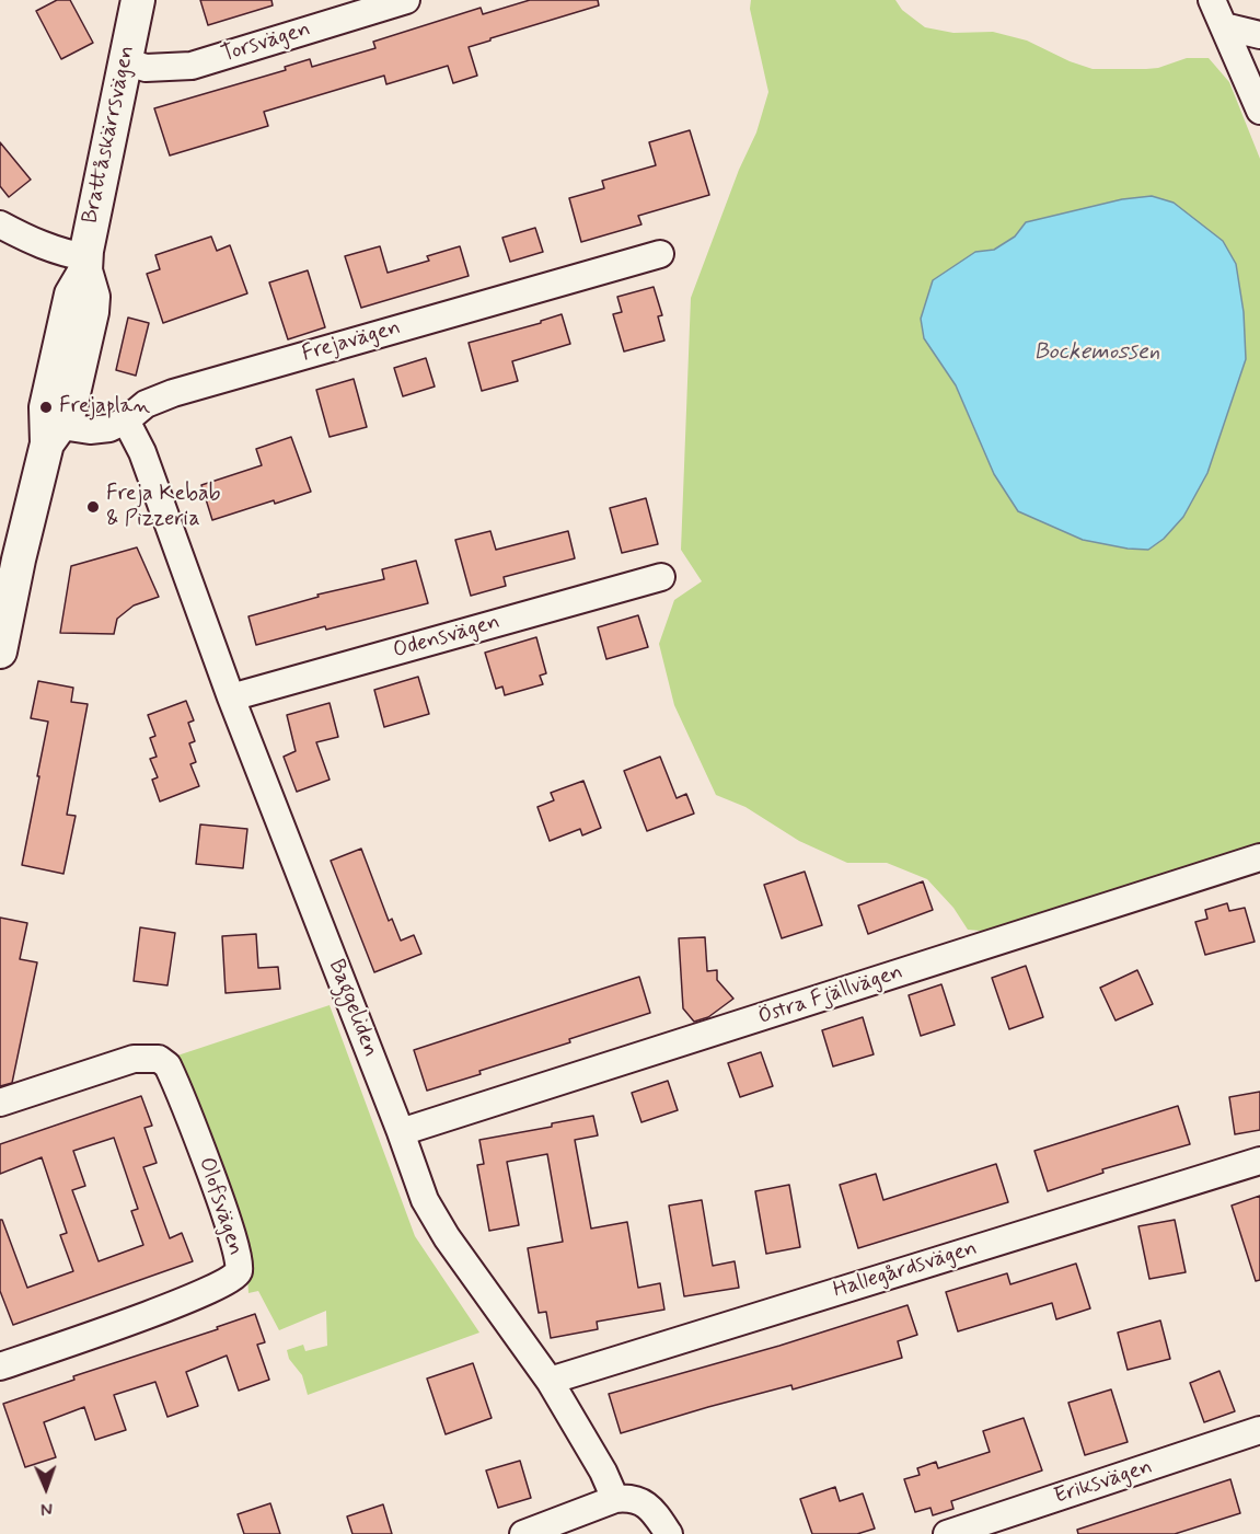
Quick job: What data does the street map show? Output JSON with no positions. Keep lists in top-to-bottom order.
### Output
{
  "streets": {
    "street": [
      "Torsvägen",
      "Brattåskärrsvägen",
      "Frejavägen",
      "Odensvägen",
      "Östra Fjällvägen",
      "Baggeliden",
      "Olofsvägen",
      "Hallegårdsvägen",
      "Eriksvägen"
    ]
  },
  "crossings": [
    ["Torsvägen", "Brattåskärrsvägen"],
    ["Brattåskärrsvägen", "Frejavägen"],
    ["Frejavägen", "Baggeliden"],
    ["Odensvägen", "Baggeliden"],
    ["Östra Fjällvägen", "Baggeliden"],
    ["Baggeliden", "Hallegårdsvägen"]
  ],
  "water": ["Bockemossen"],
  "places": ["Frejaplan", "Freja Kebab & Pizzeria"],
  "north": "bottom"
}
